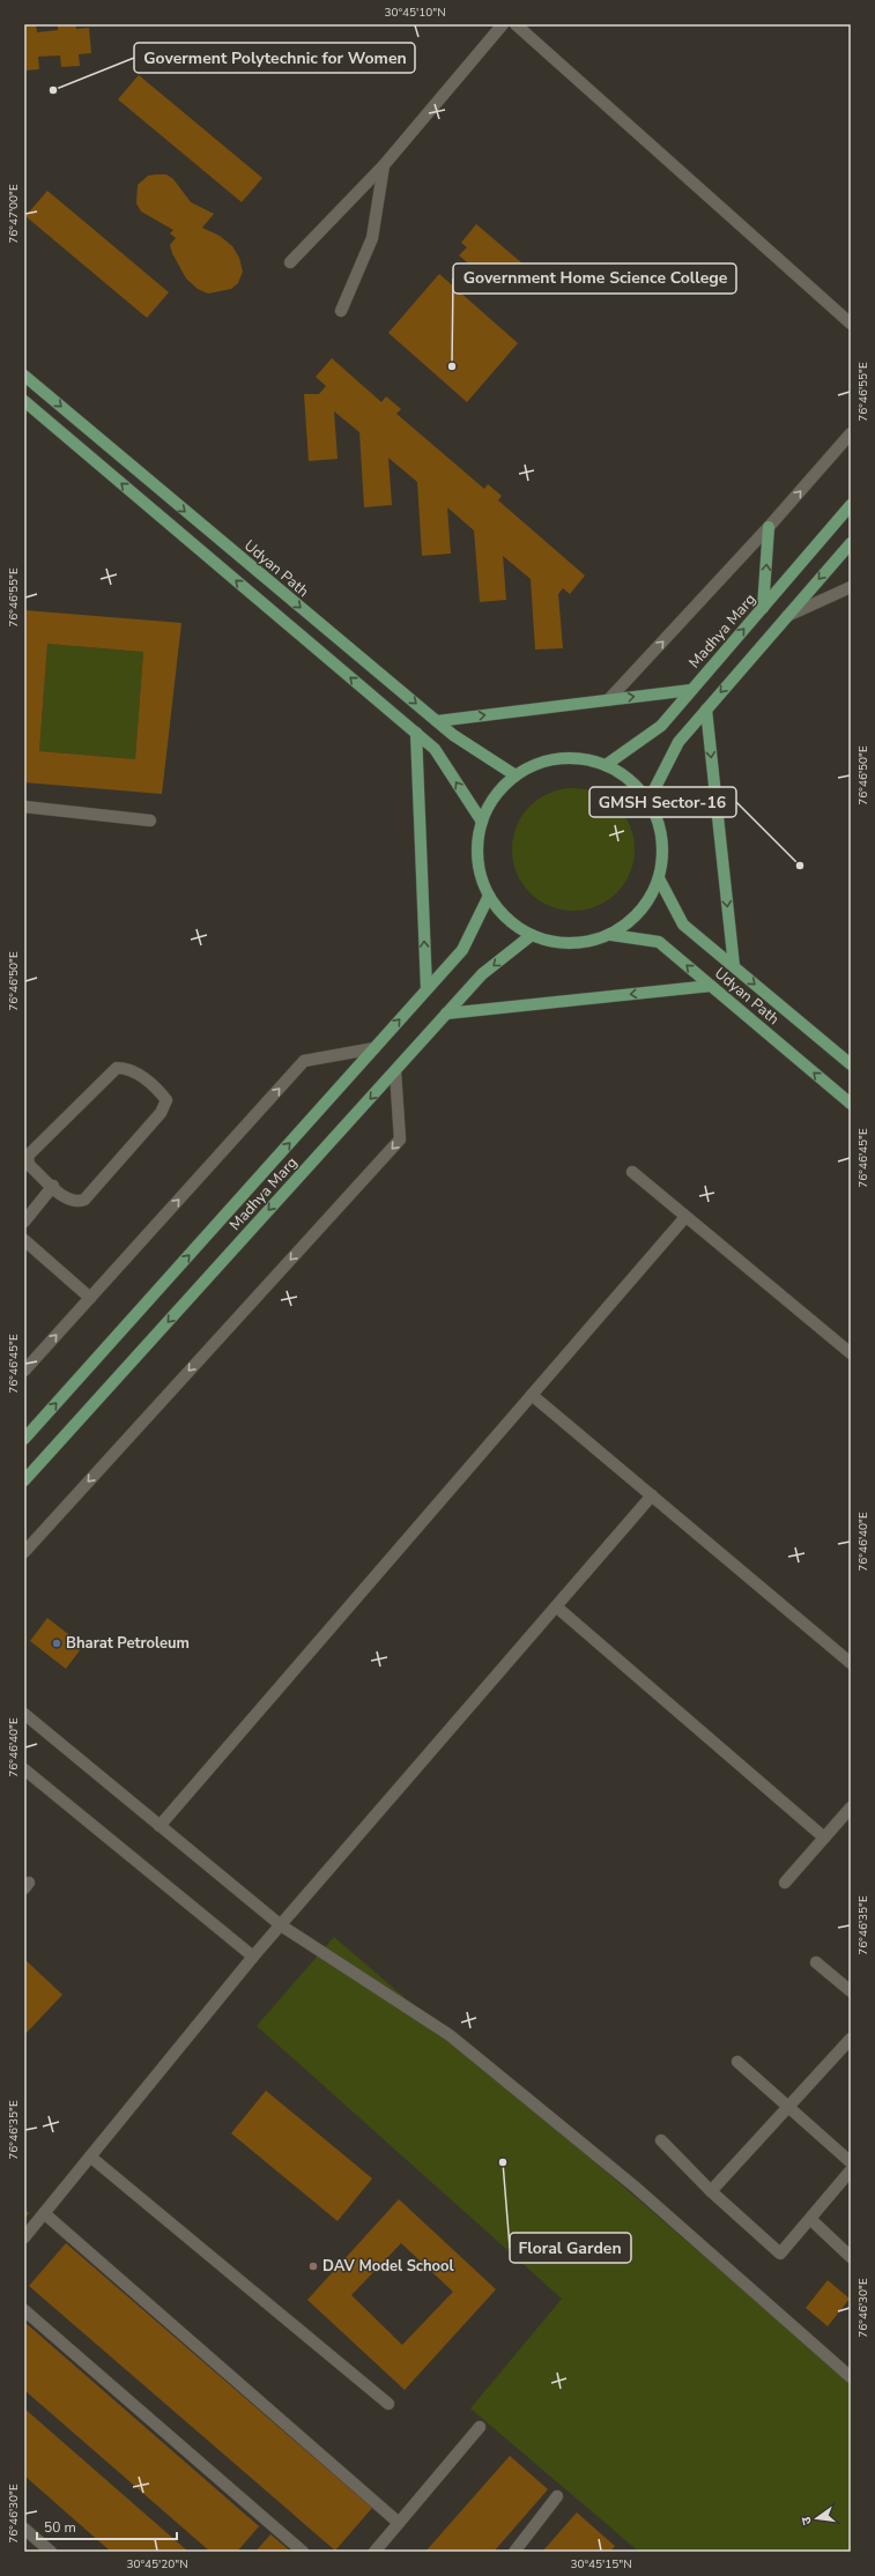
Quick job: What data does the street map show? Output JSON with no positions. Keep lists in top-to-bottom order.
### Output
{
  "streets": {
    "main road": ["Udyan Path", "Madhya Marg"]
  },
  "places": [
    "Goverment Polytechnic for Women",
    "Government Home Science College",
    "GMSH Sector-16",
    "Bharat Petroleum",
    "Floral Garden",
    "DAV Model School"
  ],
  "scale_bar": "50 m",
  "north": "left",
  "coordinates": [
    "30°45'10\"N",
    "76°47'00\"E",
    "76°46'55\"E",
    "76°46'50\"E",
    "76°46'45\"E",
    "76°46'40\"E",
    "76°46'35\"E",
    "76°46'30\"E",
    "30°45'20\"N",
    "30°45'15\"N"
  ]
}
